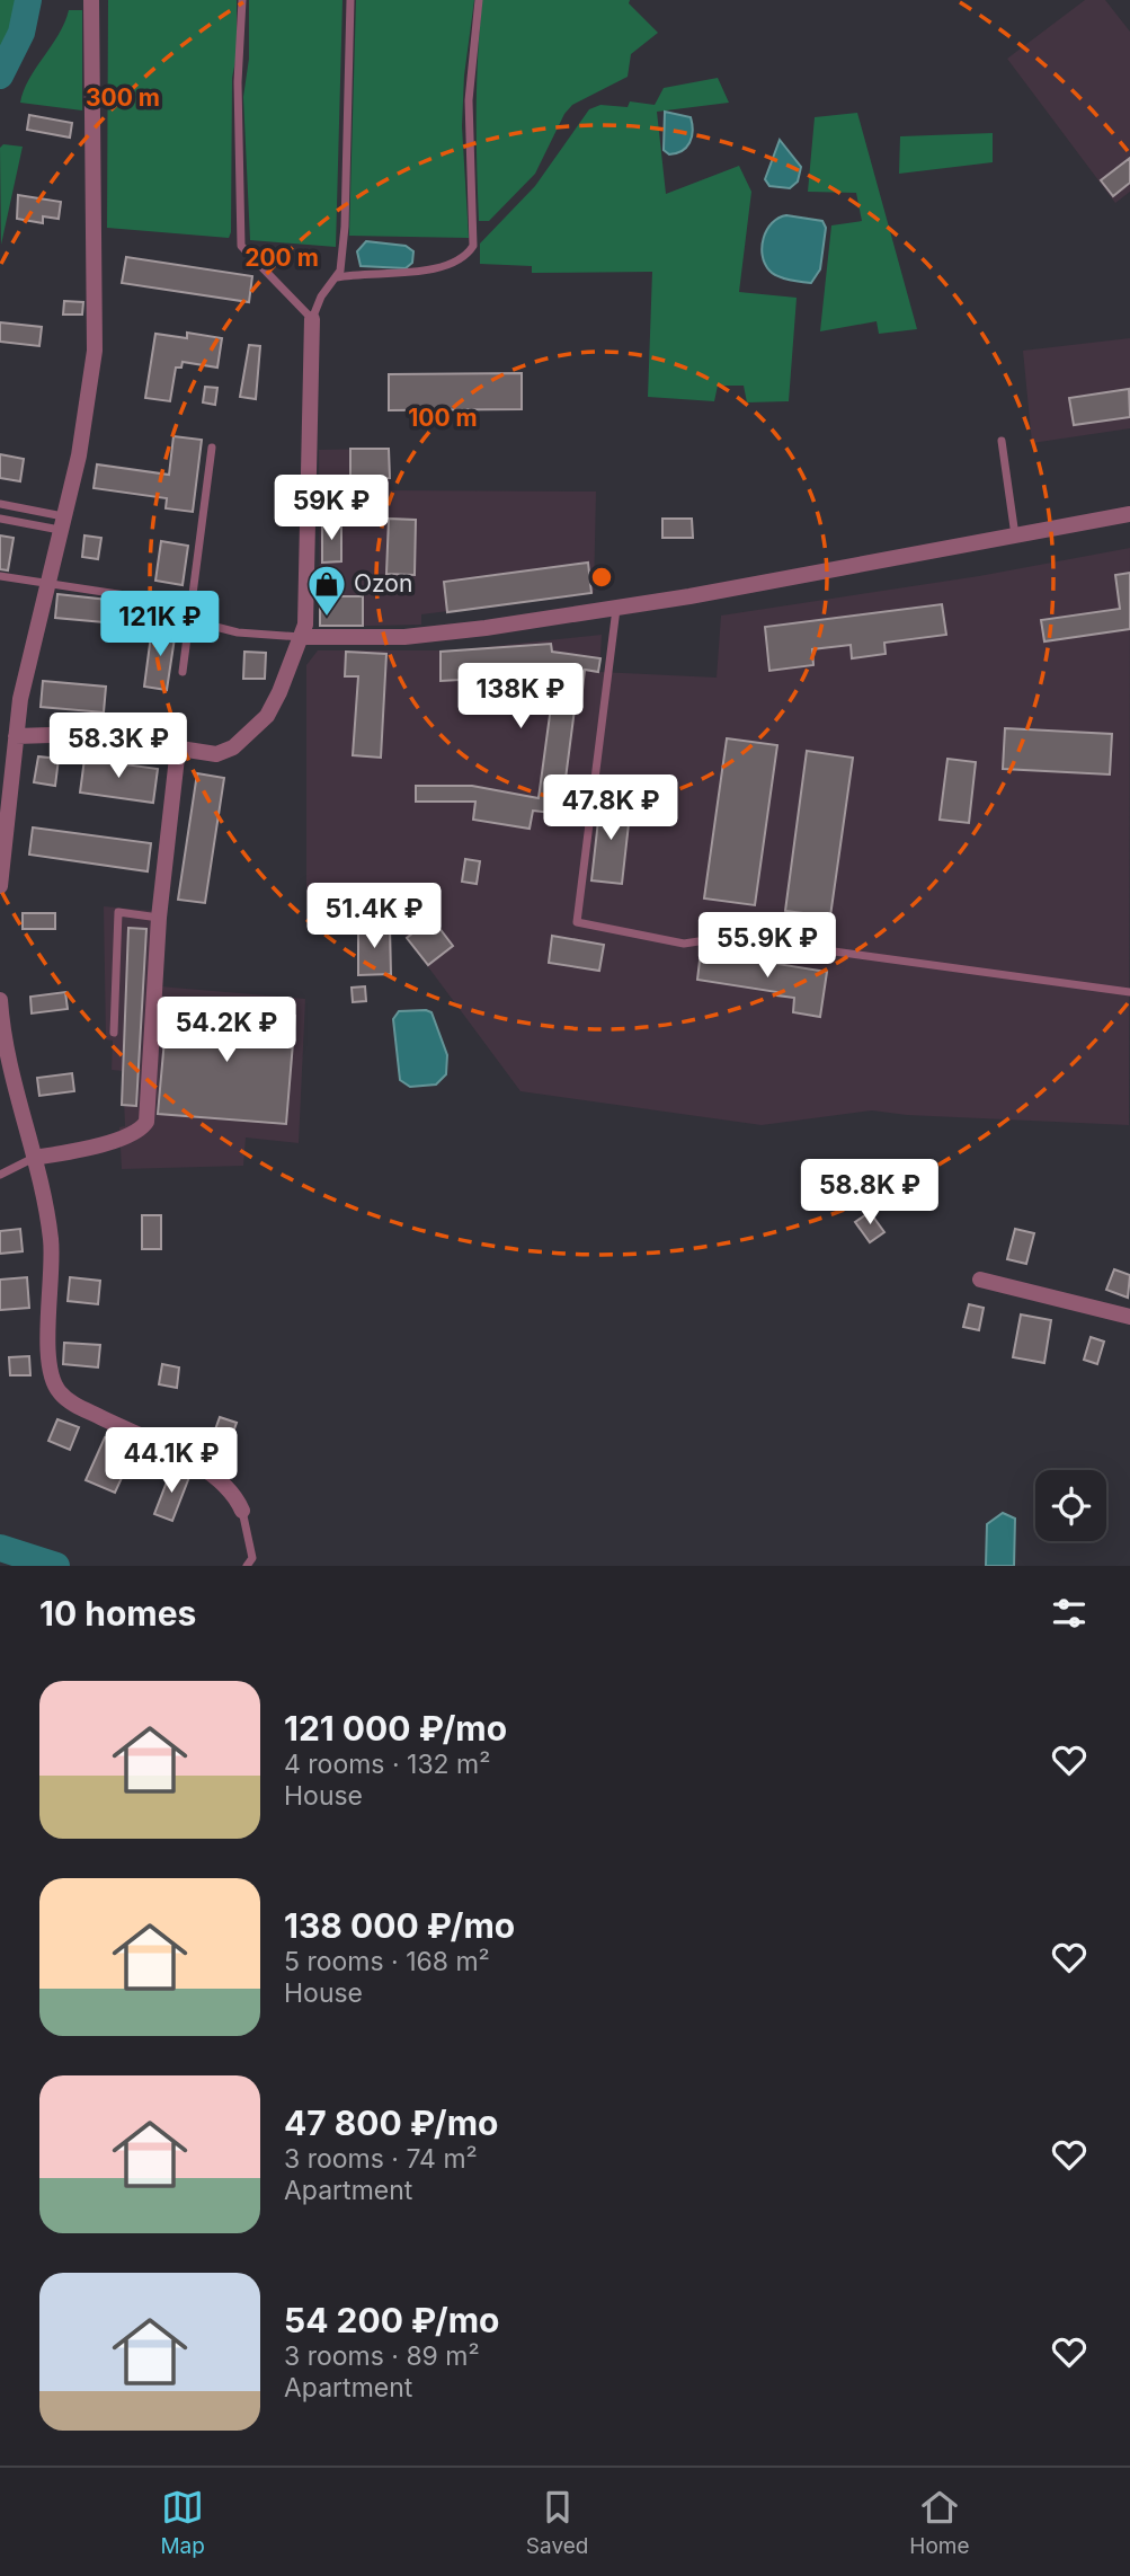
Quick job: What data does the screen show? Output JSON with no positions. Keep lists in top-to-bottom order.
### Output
{
  "places": {
    "shop": ["Ozon"]
  },
  "page": {
    "price": [
      "59K ₽",
      "121K ₽",
      "138K ₽",
      "58.3K ₽",
      "47.8K ₽",
      "51.4K ₽",
      "55.9K ₽",
      "54.2K ₽",
      "58.8K ₽",
      "44.1K ₽"
    ],
    "heading": "10 homes",
    "list": [
      {
        "name": "121 000 ₽/mo",
        "note": "4 rooms · 132 m² · House"
      },
      {
        "name": "138 000 ₽/mo",
        "note": "5 rooms · 168 m² · House"
      },
      {
        "name": "47 800 ₽/mo",
        "note": "3 rooms · 74 m² · Apartment"
      },
      {
        "name": "54 200 ₽/mo",
        "note": "3 rooms · 89 m² · Apartment"
      }
    ],
    "tabs": ["Map", "Saved", "Home"]
  },
  "rings": ["300 m", "200 m", "100 m"]
}
